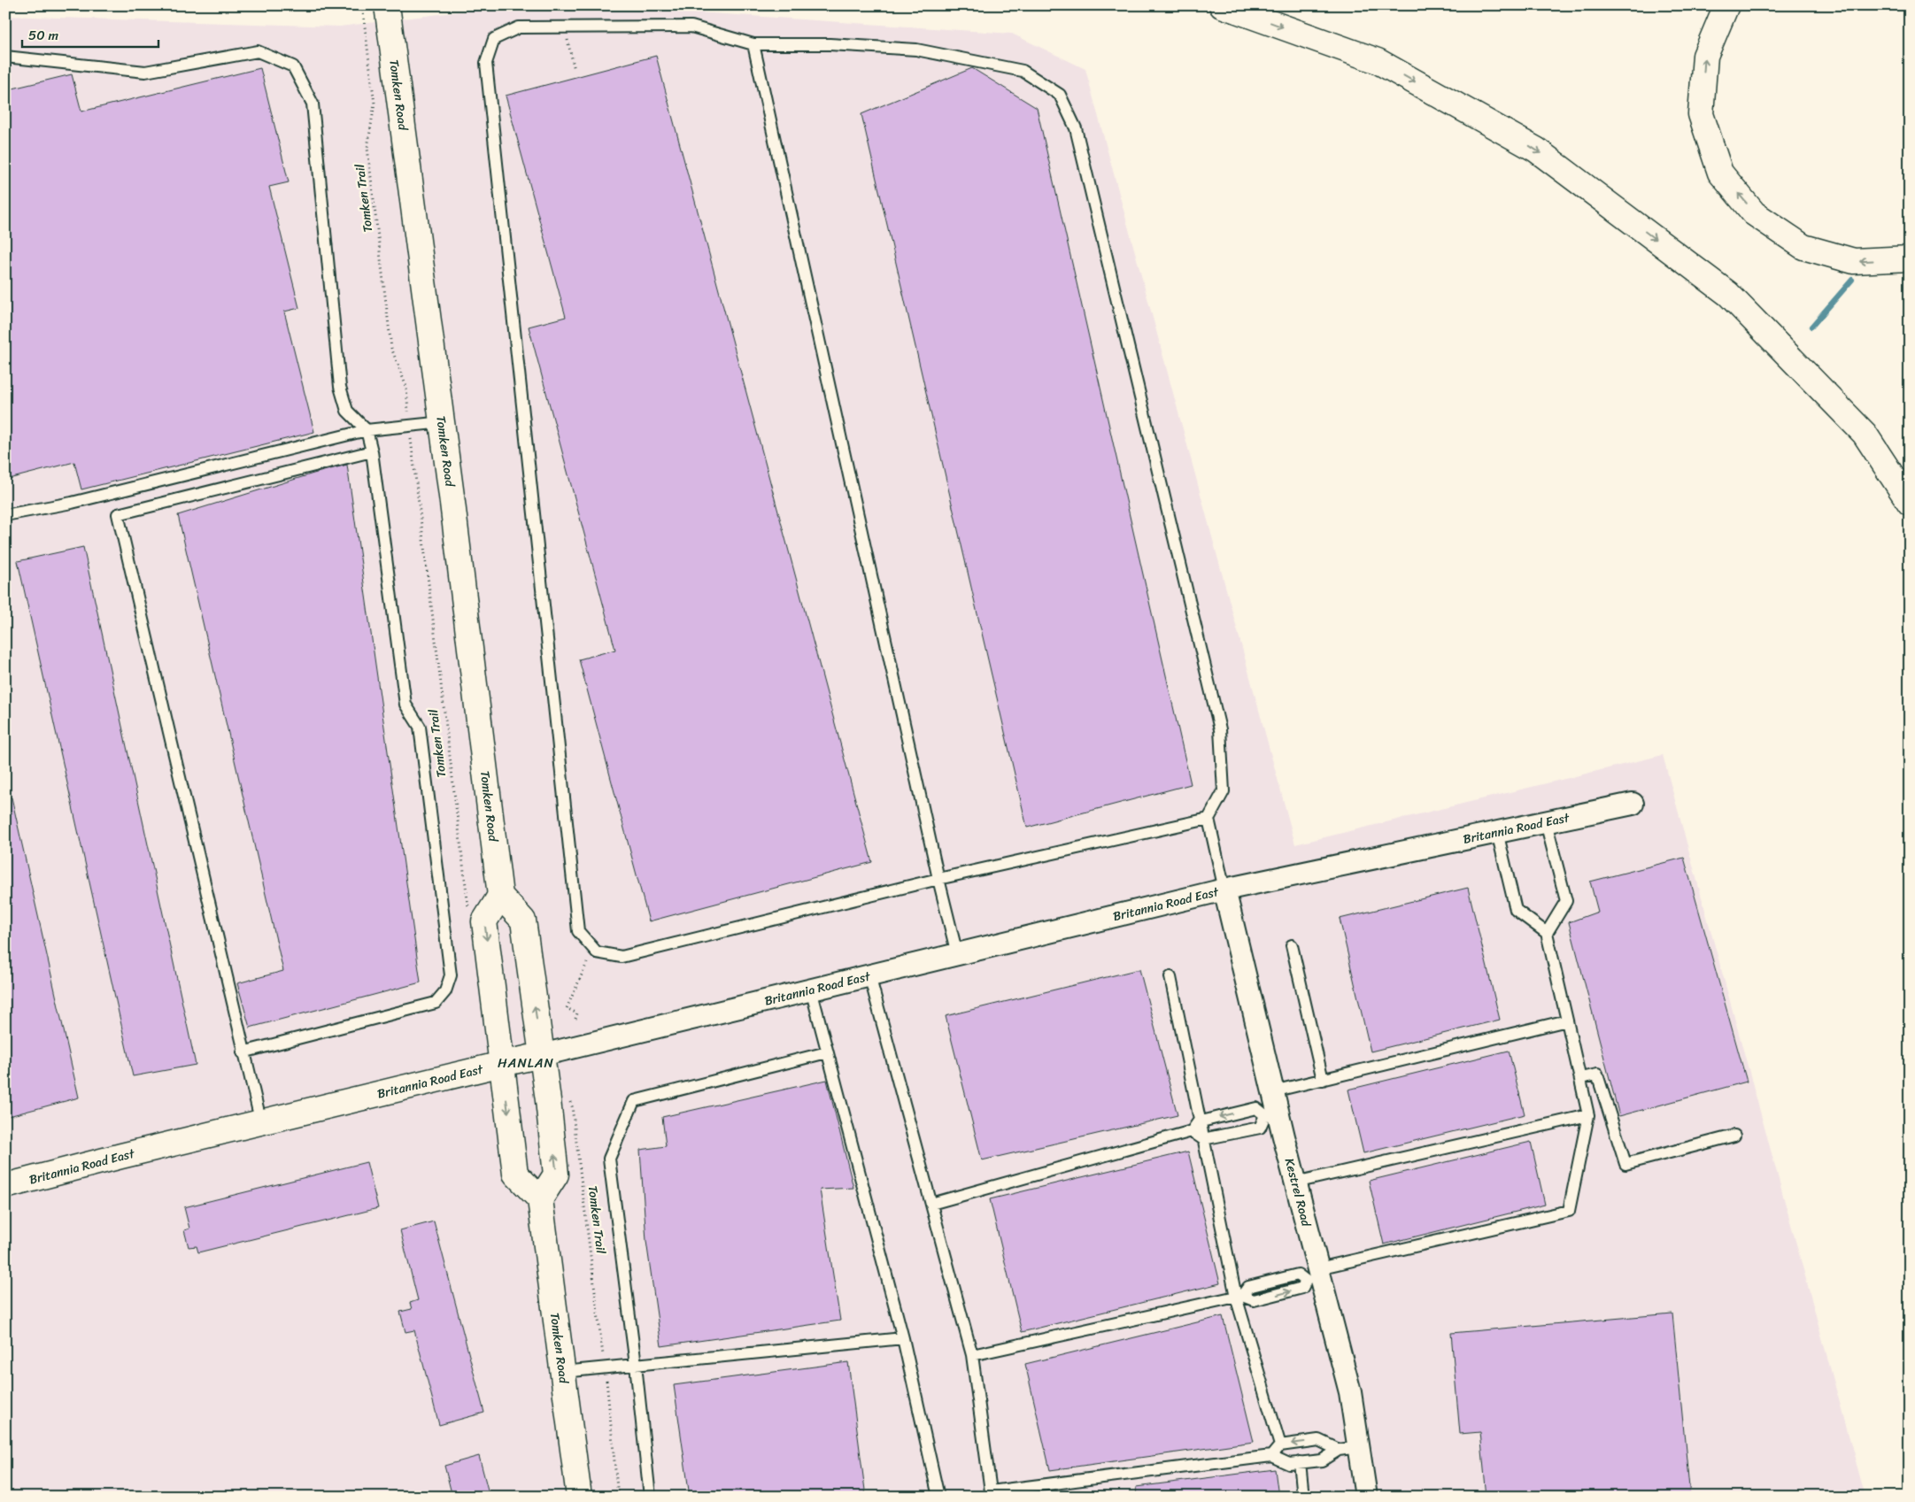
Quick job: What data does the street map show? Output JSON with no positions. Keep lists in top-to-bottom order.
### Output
{
  "streets": {
    "main road": ["Tomken Road", "Britannia Road East"],
    "street": ["Kestrel Road"],
    "path": ["Tomken Trail"]
  },
  "crossings": [
    ["Britannia Road East", "Kestrel Road"]
  ],
  "districts": ["HANLAN"],
  "scale_bar": "50 m"
}
